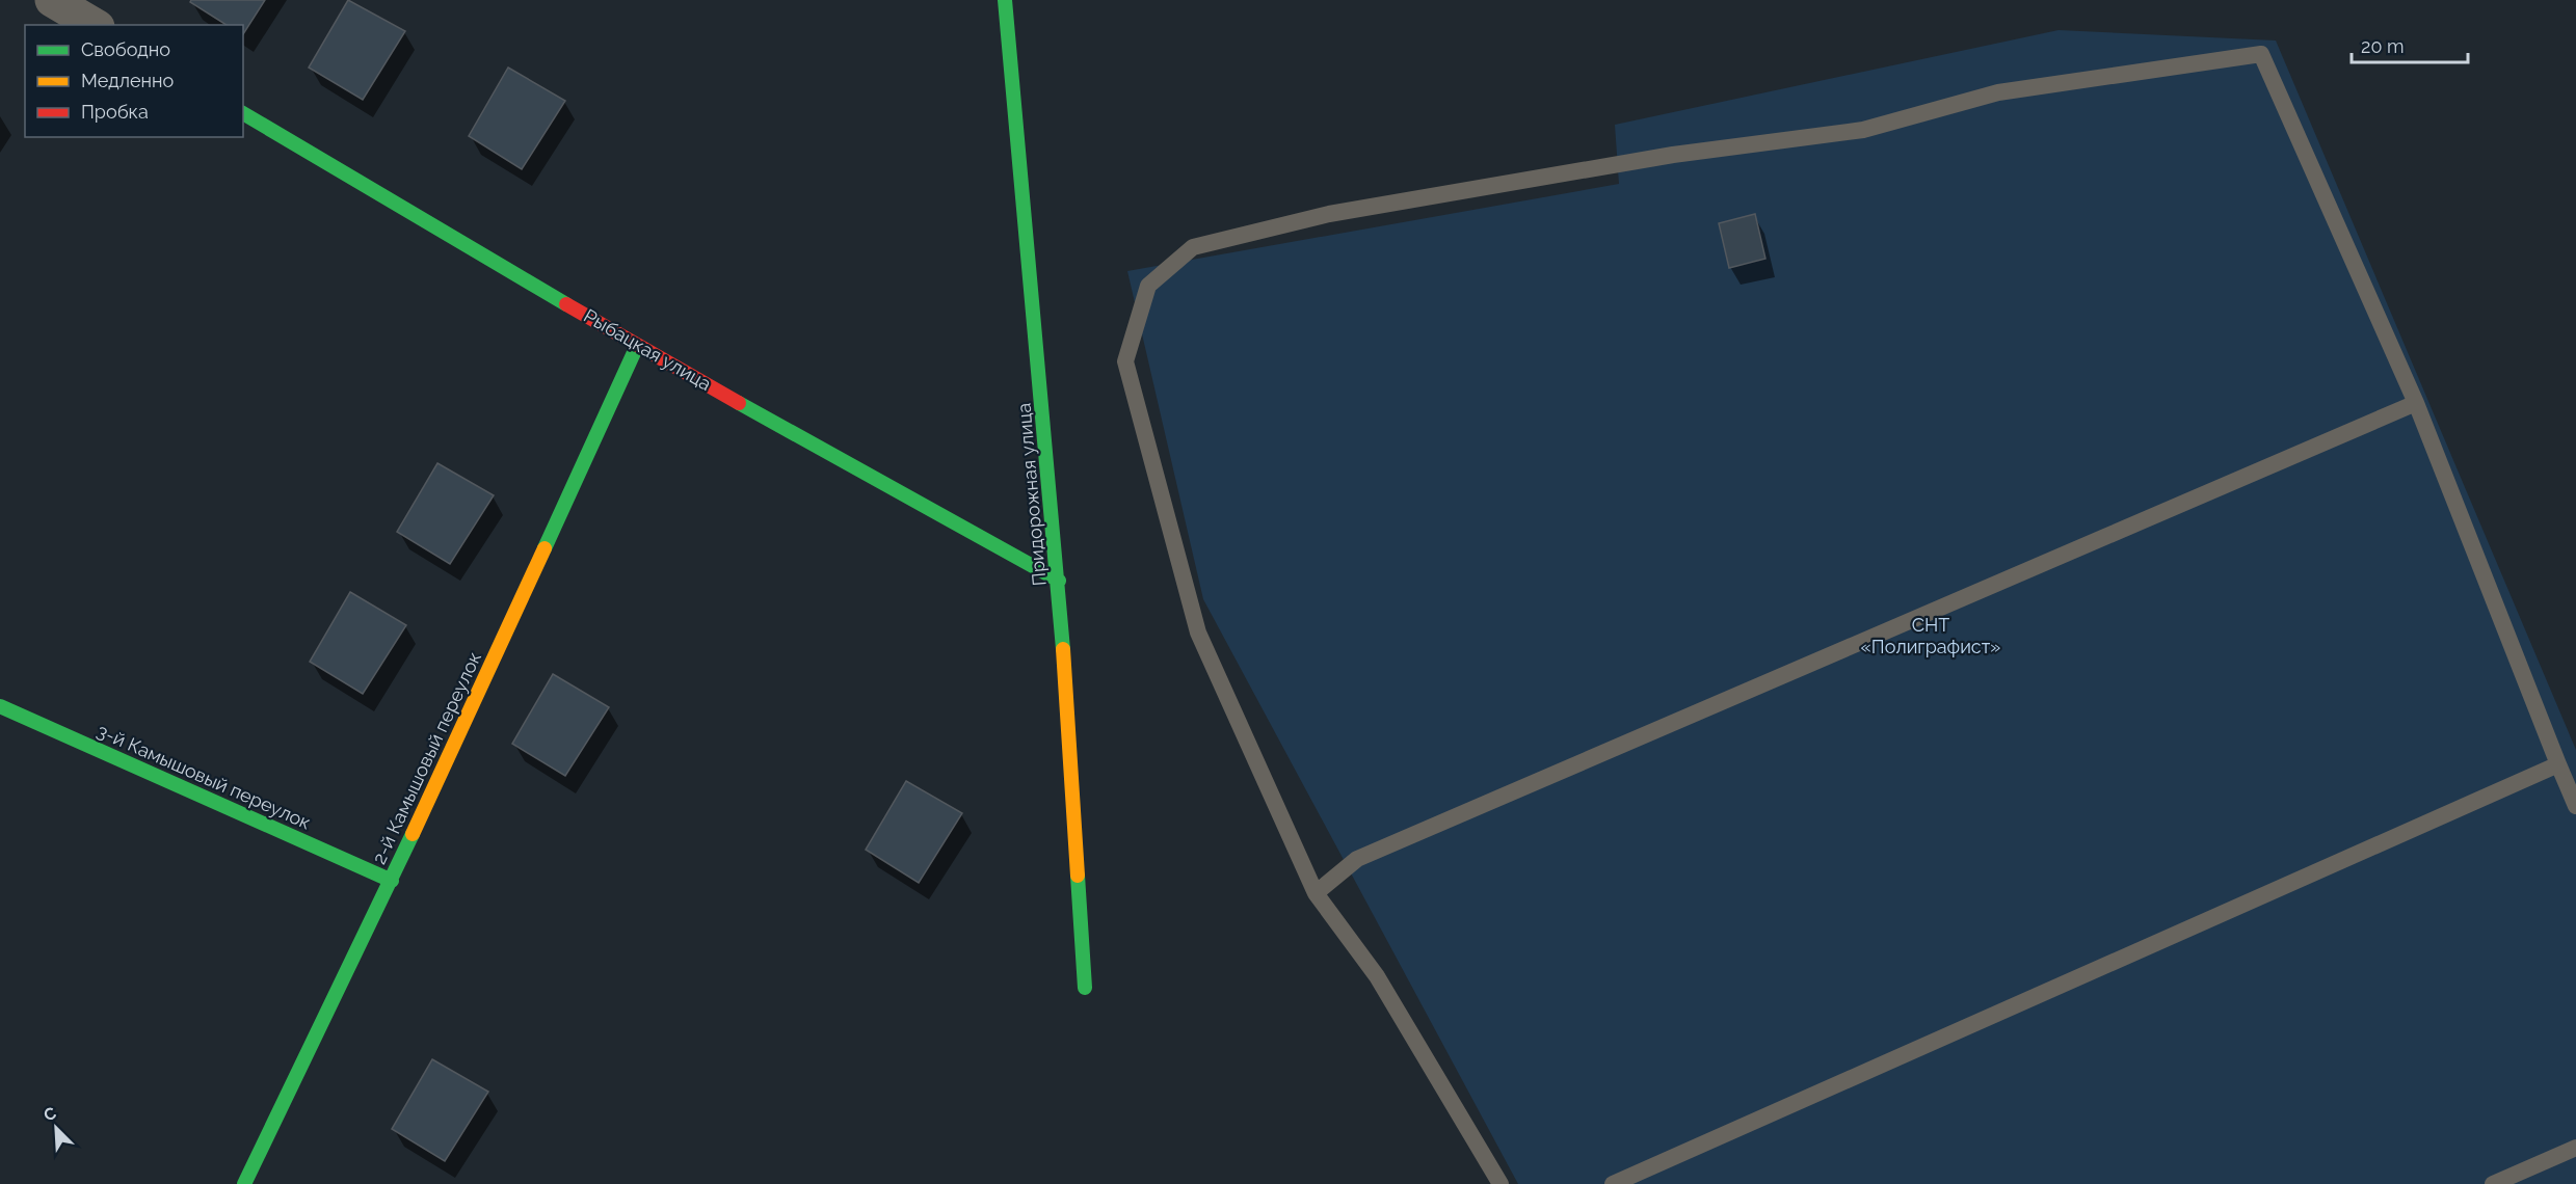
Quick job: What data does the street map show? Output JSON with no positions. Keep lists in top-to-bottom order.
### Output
{
  "streets": {
    "street": [
      "Рыбацкая улица",
      "Придорожная улица",
      "2-й Камышовый переулок",
      "3-й Камышовый переулок"
    ]
  },
  "crossings": [
    ["Рыбацкая улица", "Придорожная улица"],
    ["Рыбацкая улица", "2-й Камышовый переулок"],
    ["2-й Камышовый переулок", "3-й Камышовый переулок"]
  ],
  "parks": ["СНТ «Полиграфист»"],
  "legend": ["Свободно", "Медленно", "Пробка"],
  "scale_bar": "20 m",
  "north": "top left"
}
